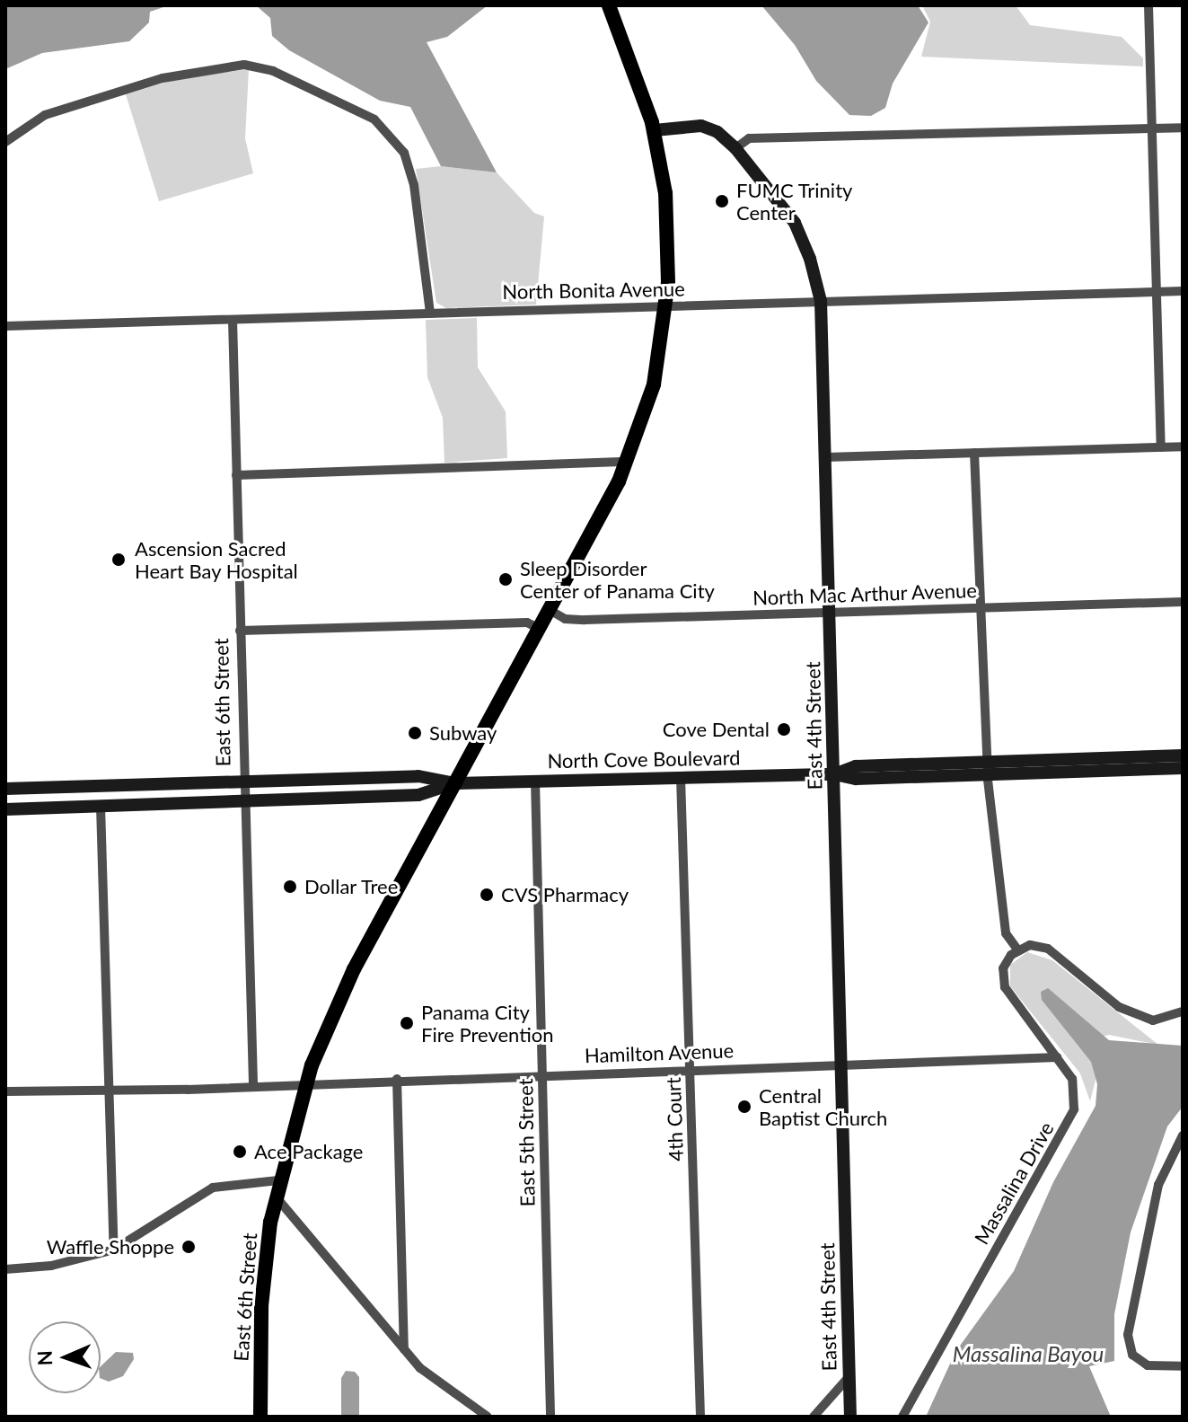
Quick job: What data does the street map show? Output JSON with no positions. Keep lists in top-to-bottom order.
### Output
{
  "streets": {
    "main road": ["East 6th Street"],
    "street": [
      "North Bonita Avenue",
      "North Mac Arthur Avenue",
      "East 4th Street",
      "North Cove Boulevard",
      "Hamilton Avenue",
      "4th Court",
      "East 5th Street",
      "Massalina Drive"
    ]
  },
  "crossings": [
    ["North Bonita Avenue", "East 6th Street"],
    ["North Bonita Avenue", "East 4th Street"],
    ["North Mac Arthur Avenue", "East 6th Street"],
    ["North Mac Arthur Avenue", "East 4th Street"],
    ["East 6th Street", "East 4th Street"],
    ["East 6th Street", "North Cove Boulevard"],
    ["East 6th Street", "Hamilton Avenue"],
    ["East 4th Street", "North Cove Boulevard"],
    ["East 4th Street", "Hamilton Avenue"],
    ["North Cove Boulevard", "4th Court"],
    ["North Cove Boulevard", "East 5th Street"],
    ["Hamilton Avenue", "4th Court"],
    ["Hamilton Avenue", "East 5th Street"],
    ["Hamilton Avenue", "Massalina Drive"]
  ],
  "water": ["Massalina Bayou"],
  "places": [
    "FUMC Trinity Center",
    "Ascension Sacred Heart Bay Hospital",
    "Sleep Disorder Center of Panama City",
    "Cove Dental",
    "Subway",
    "Dollar Tree",
    "CVS Pharmacy",
    "Panama City Fire Prevention",
    "Central Baptist Church",
    "Ace Package",
    "Waffle Shoppe"
  ],
  "north": "left"
}
